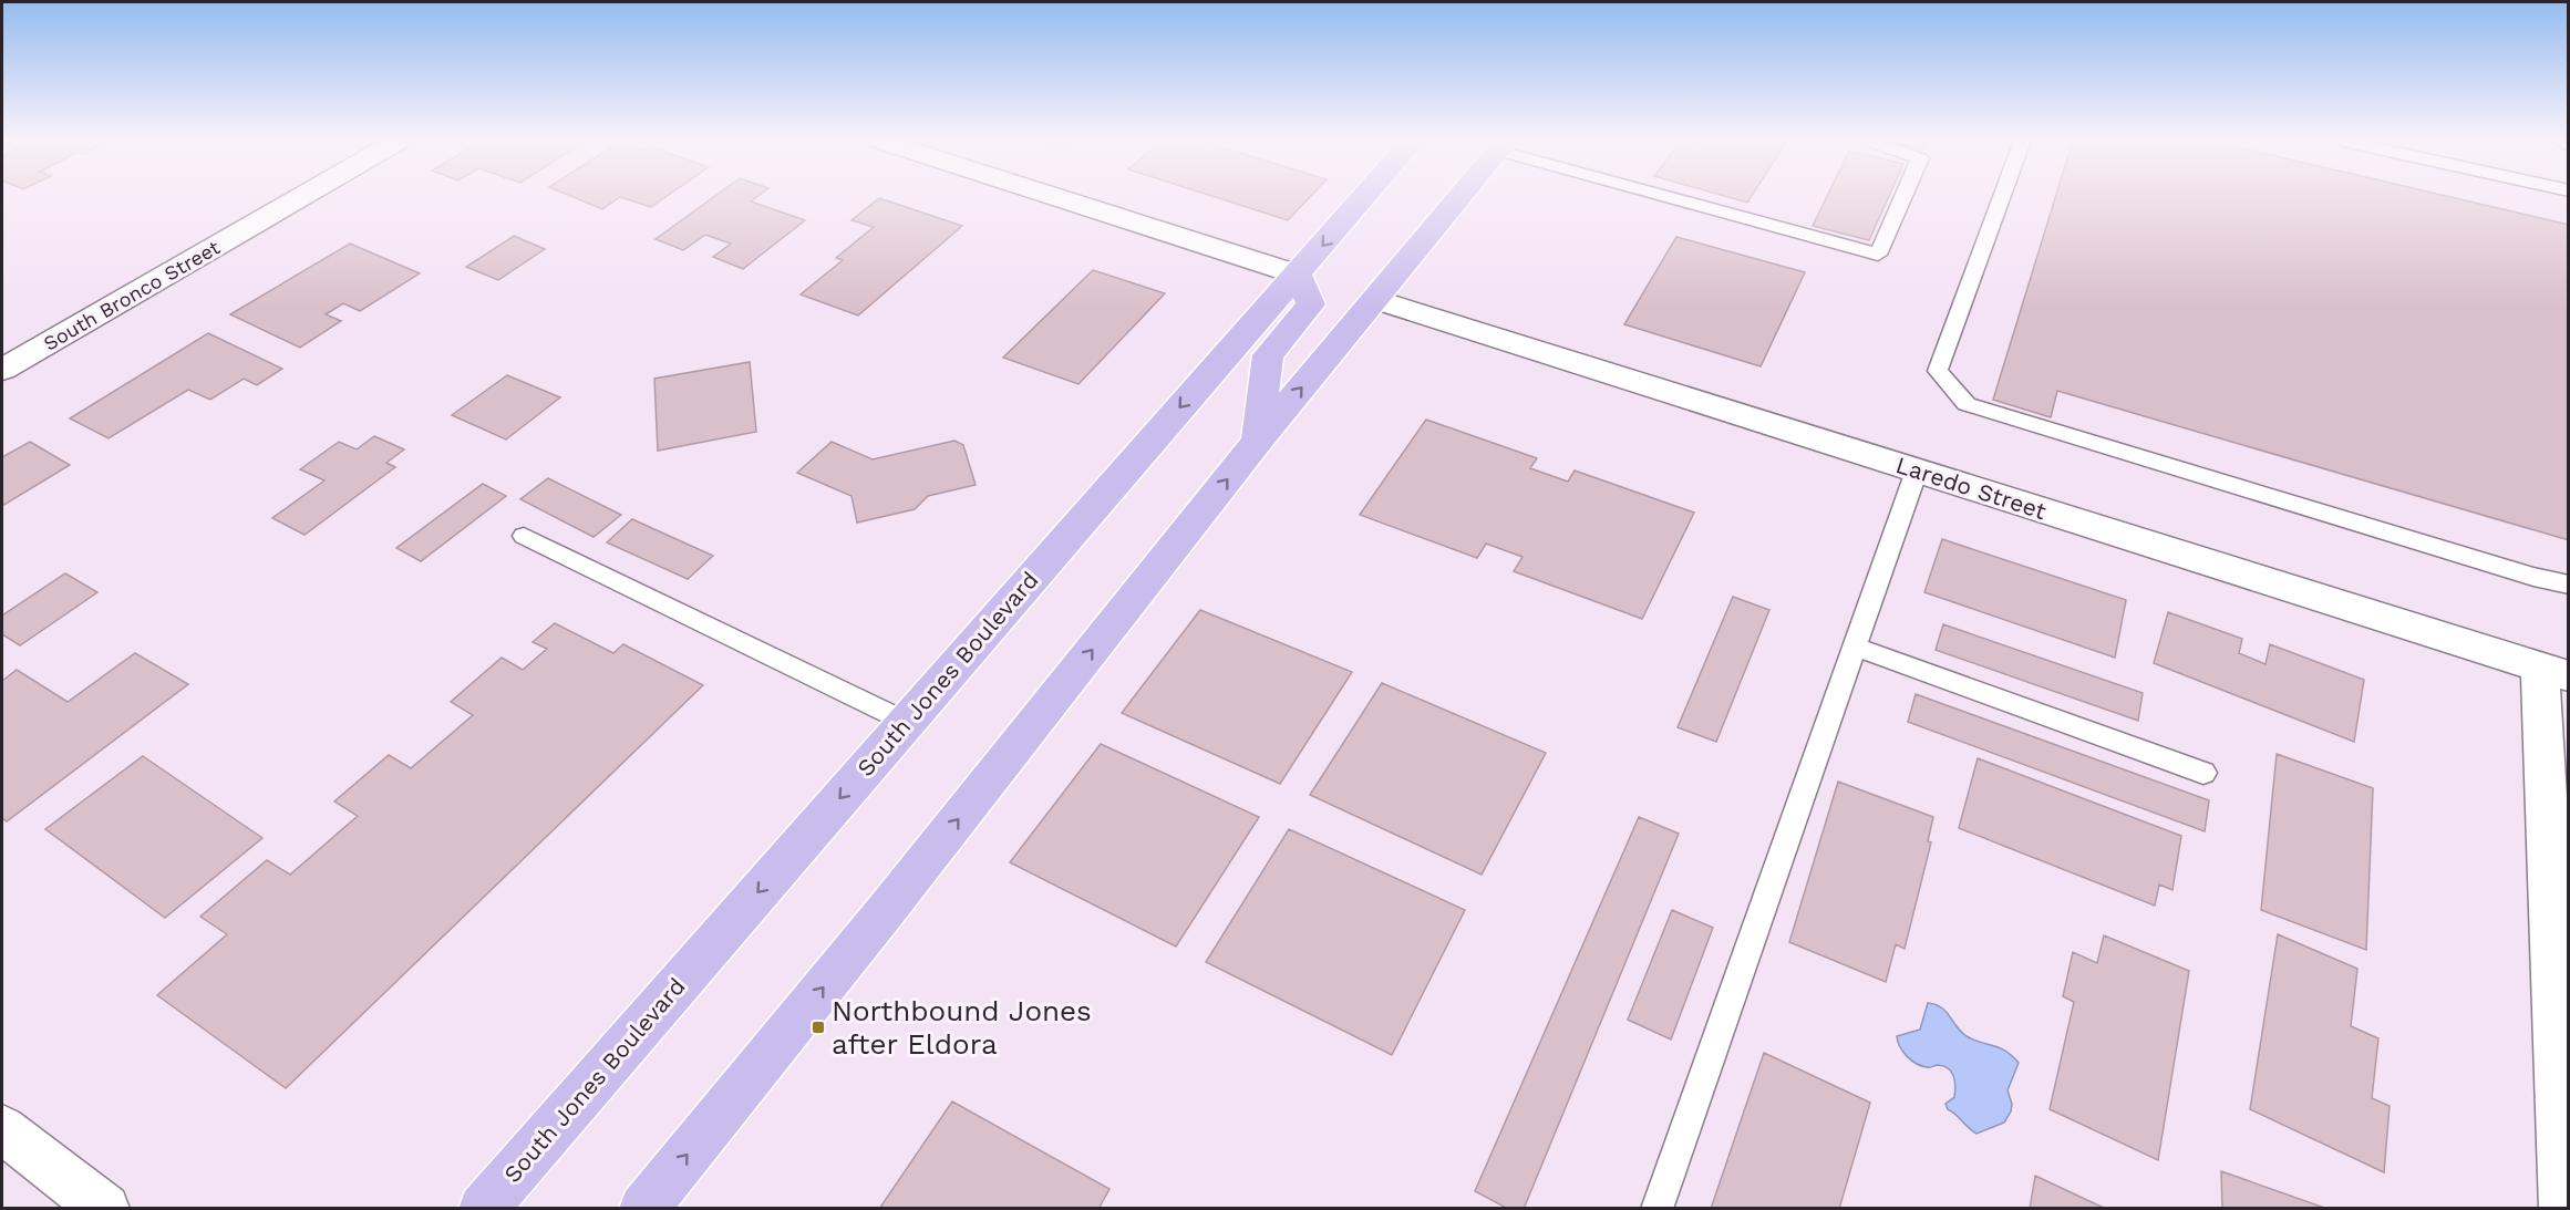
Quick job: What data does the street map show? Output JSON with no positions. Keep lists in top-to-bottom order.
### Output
{
  "streets": {
    "main road": ["South Jones Boulevard"],
    "street": ["South Bronco Street", "Laredo Street"]
  },
  "places": {
    "transit": ["Northbound Jones after Eldora"]
  }
}
